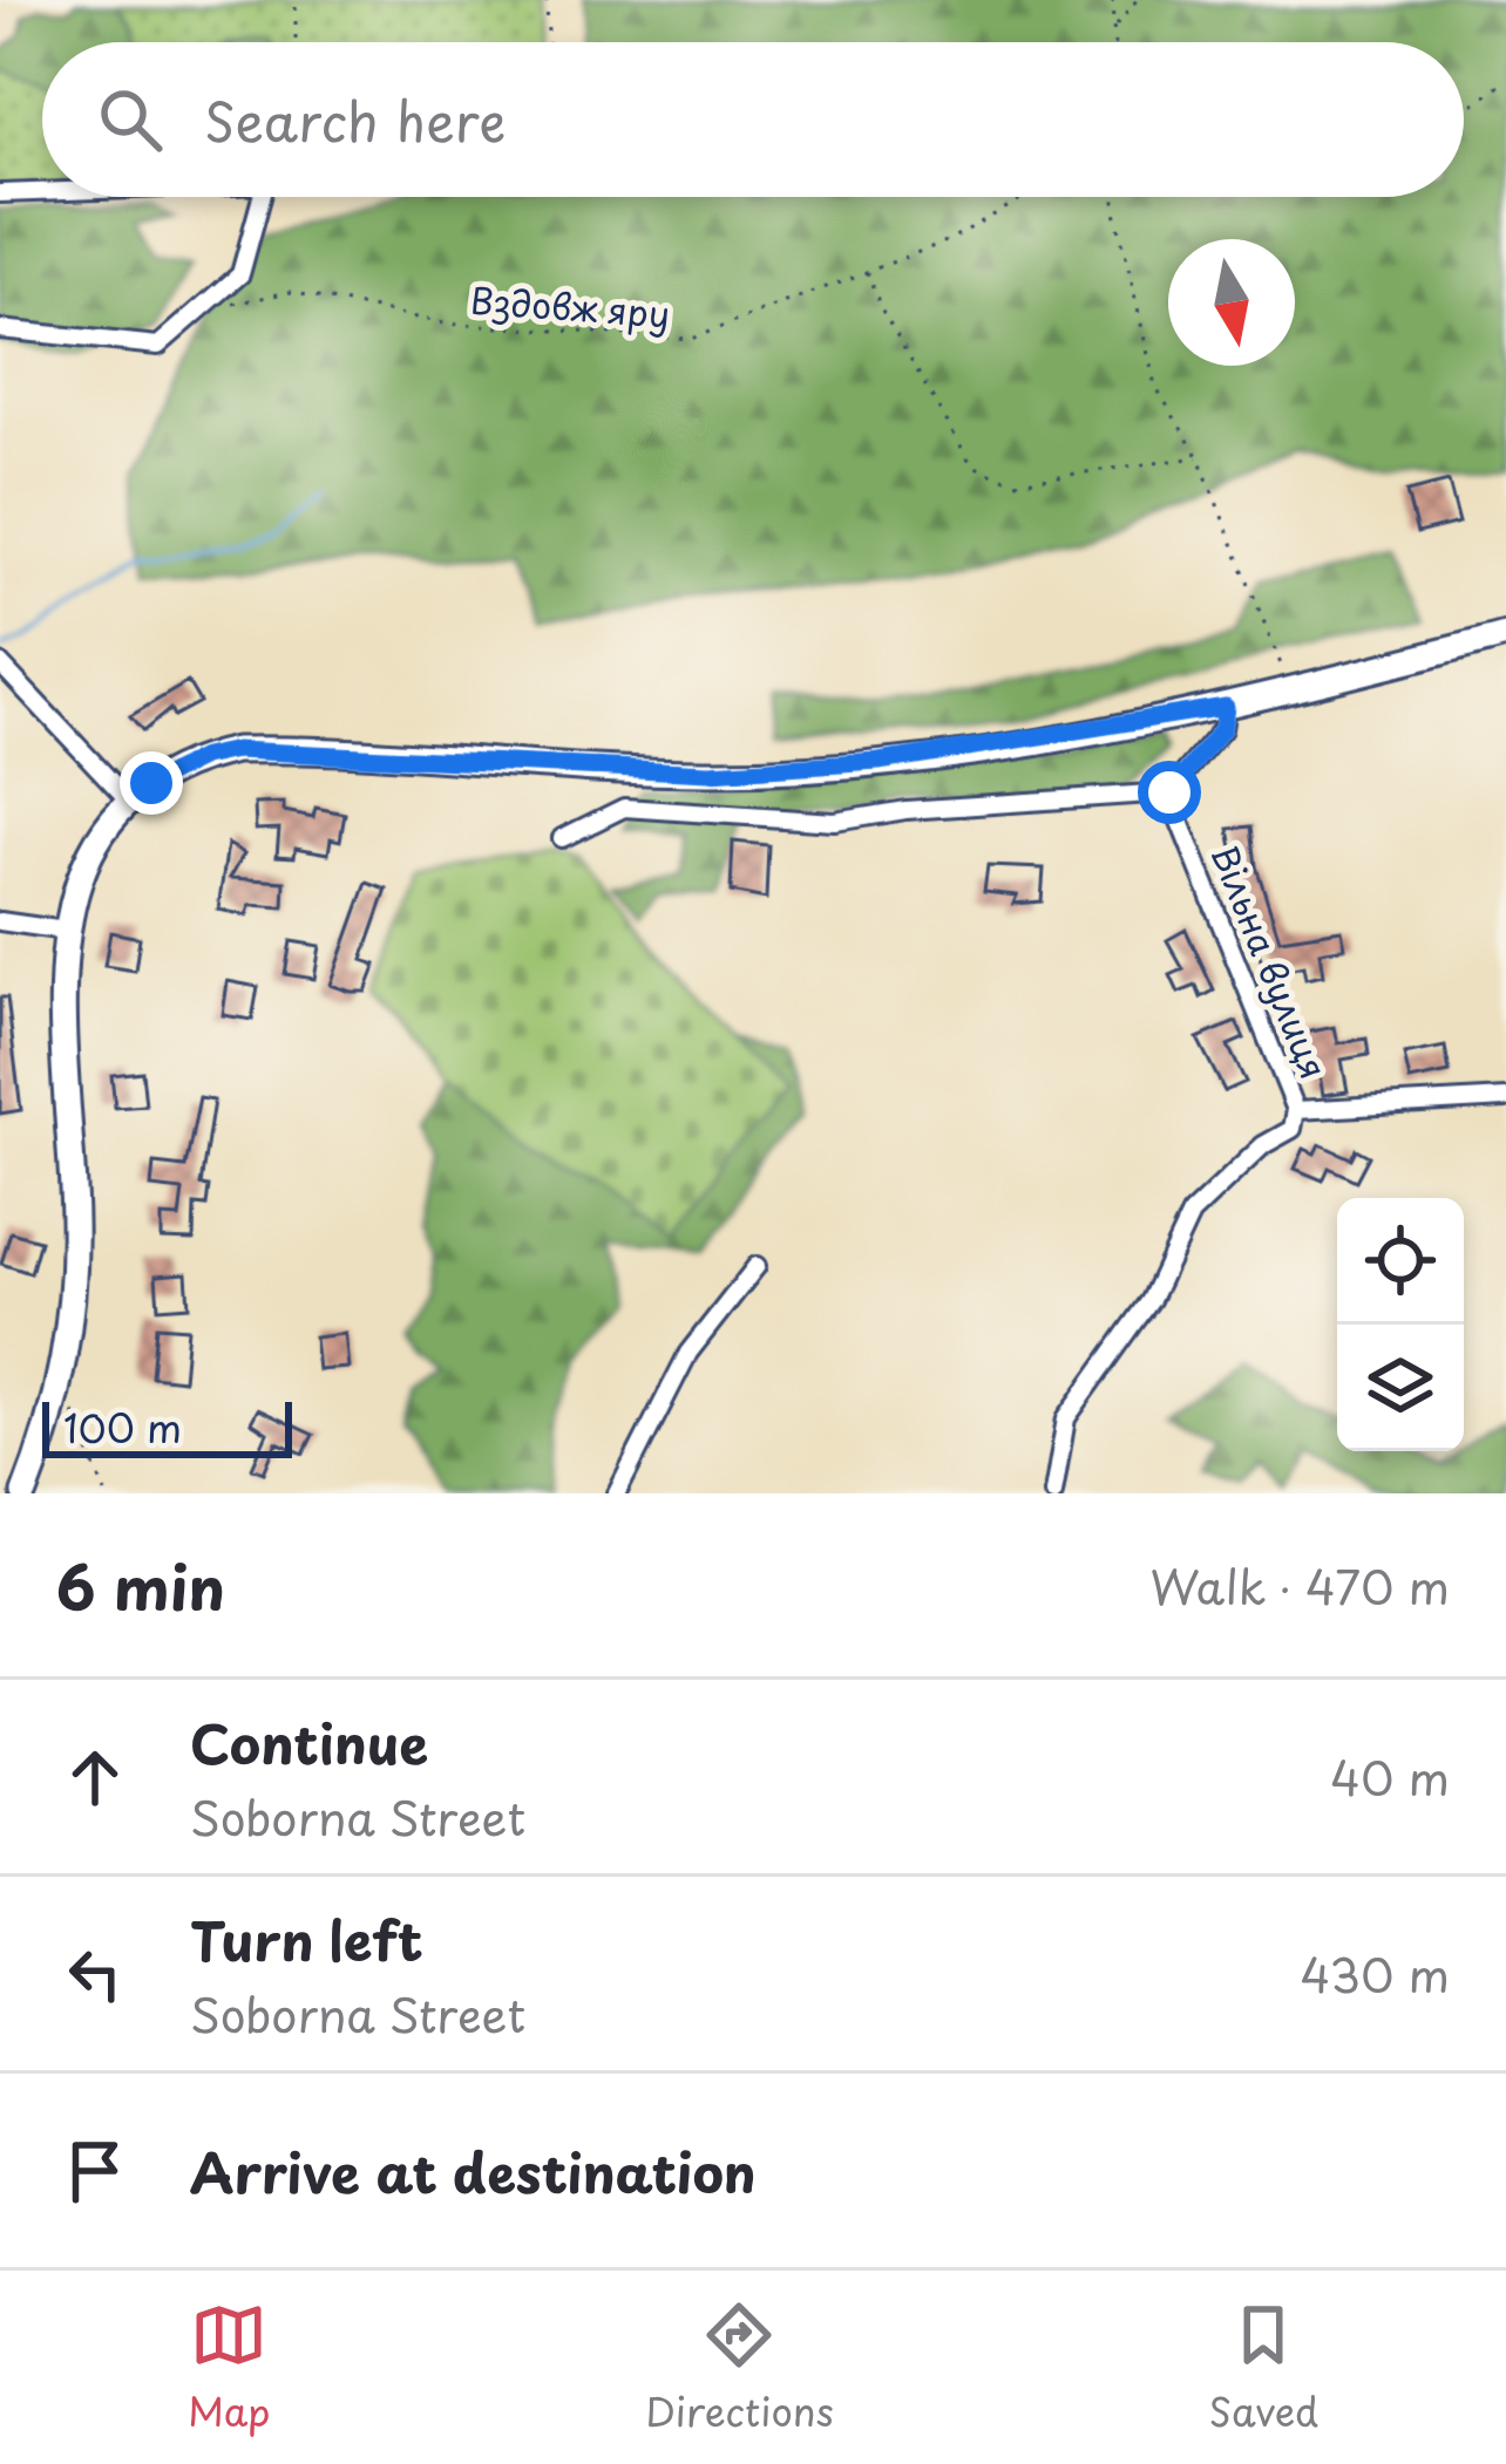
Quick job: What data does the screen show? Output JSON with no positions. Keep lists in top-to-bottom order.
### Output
{
  "streets": {
    "street": ["Вільна вулиця"],
    "path": ["Вздовж яру"]
  },
  "scale_bar": "100 m",
  "north": "bottom",
  "page": {
    "search": "Search here",
    "scale": "100 m",
    "heading": ["6 min", "Walk · 470 m"],
    "list": [
      ["Continue", "Soborna Street", "40 m"],
      ["Turn left", "Soborna Street", "430 m"],
      "Arrive at destination"
    ],
    "nav": ["Map", "Directions", "Saved"]
  }
}
